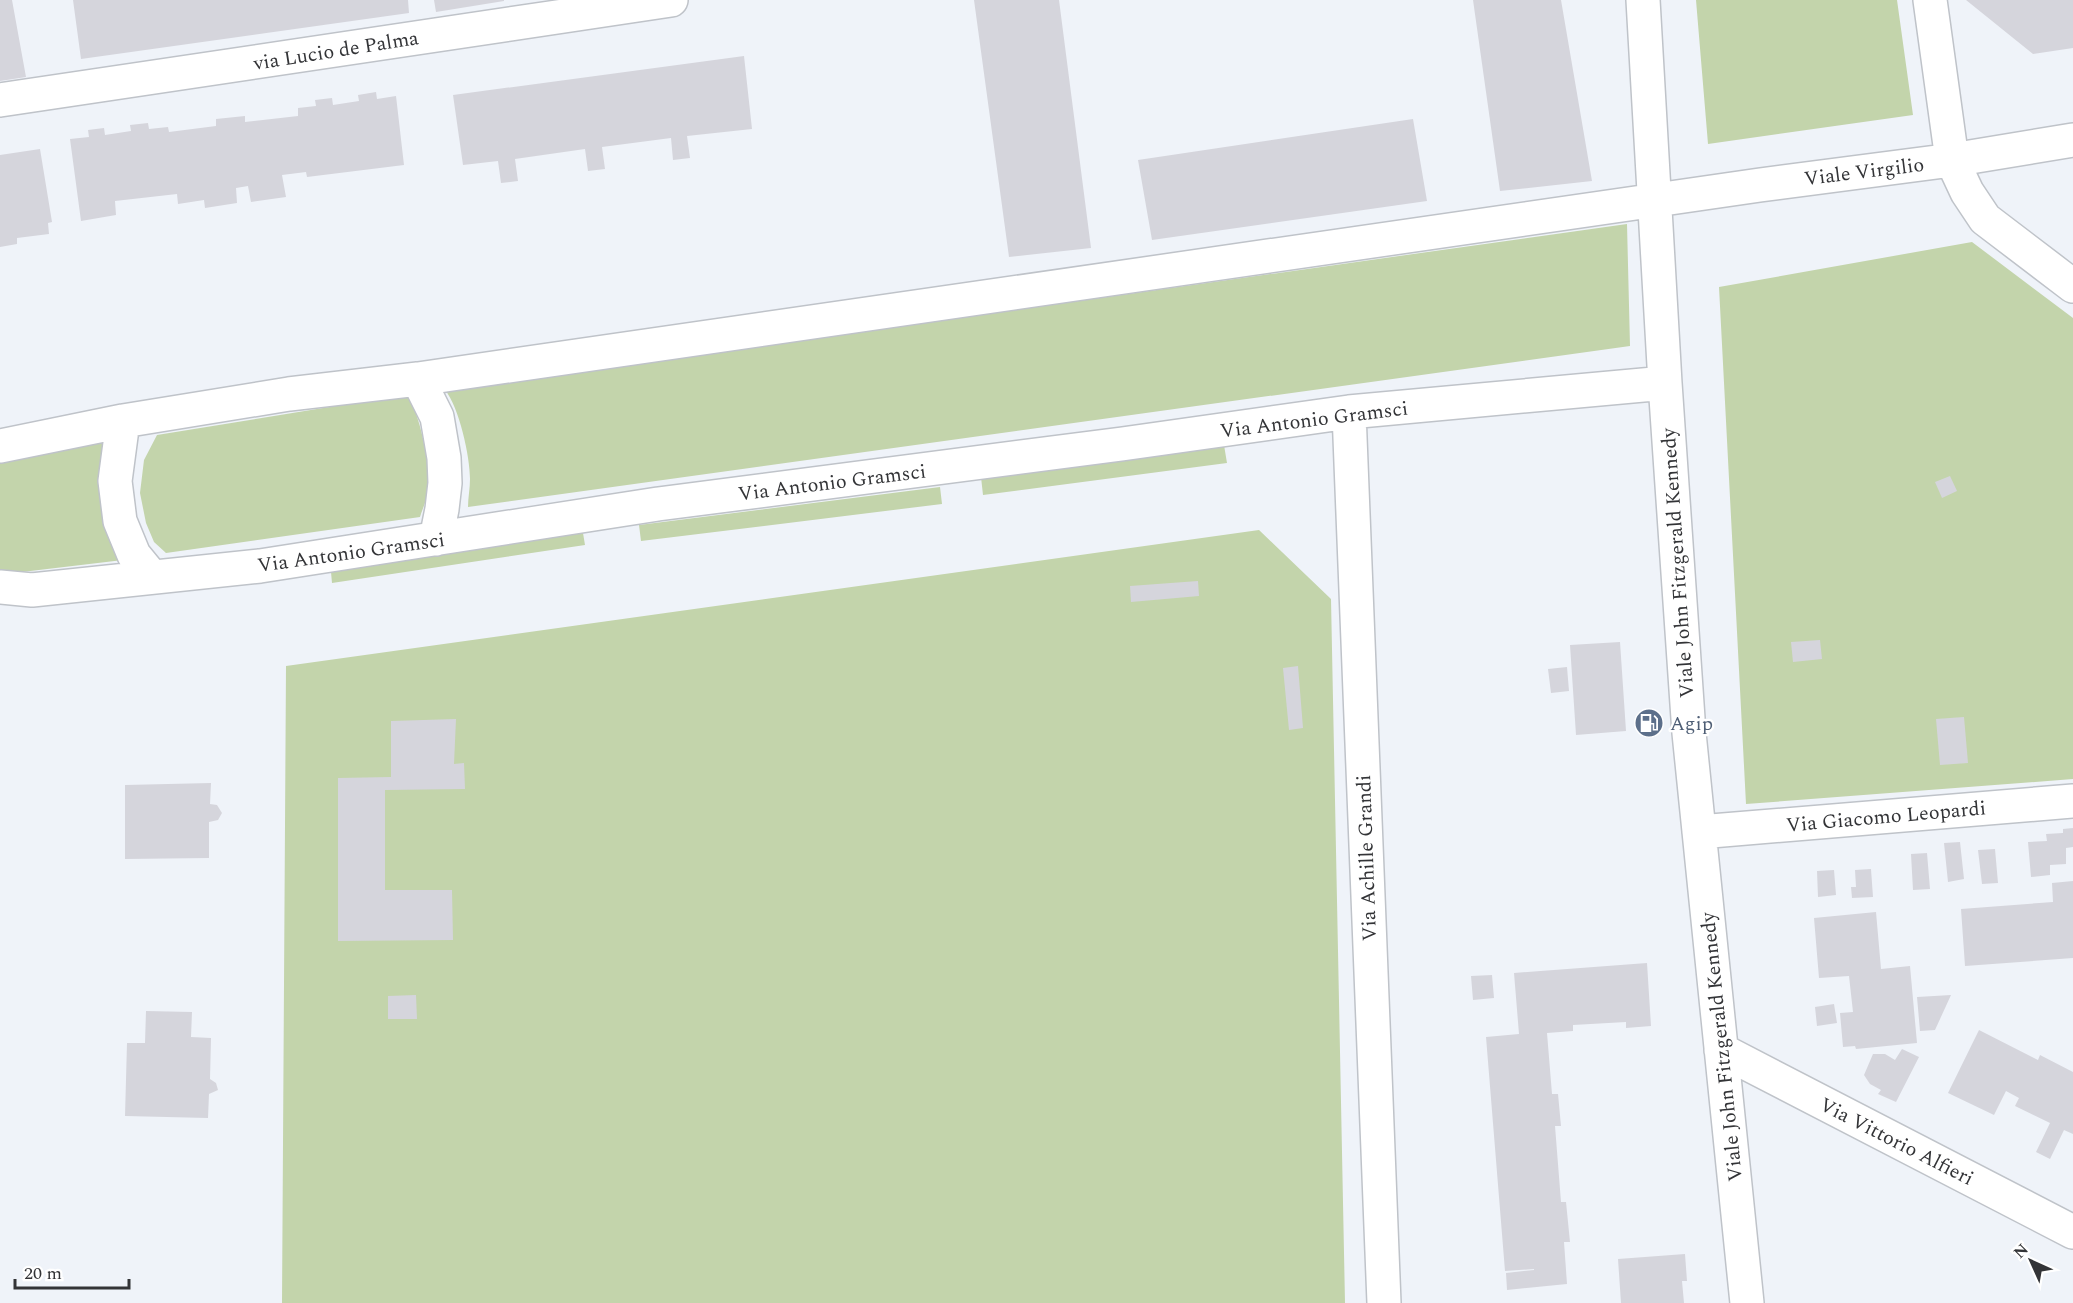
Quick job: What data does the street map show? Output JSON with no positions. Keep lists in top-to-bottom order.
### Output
{
  "streets": {
    "street": [
      "via Lucio de Palma",
      "Viale Virgilio",
      "Via Antonio Gramsci",
      "Viale John Fitzgerald Kennedy",
      "Via Giacomo Leopardi",
      "Via Achille Grandi",
      "Via Vittorio Alfieri"
    ]
  },
  "crossings": [
    ["Viale Virgilio", "Viale John Fitzgerald Kennedy"],
    ["Via Antonio Gramsci", "Viale John Fitzgerald Kennedy"],
    ["Via Antonio Gramsci", "Via Achille Grandi"],
    ["Viale John Fitzgerald Kennedy", "Via Giacomo Leopardi"],
    ["Viale John Fitzgerald Kennedy", "Via Vittorio Alfieri"]
  ],
  "places": {
    "fuel station": ["Agip"]
  },
  "scale_bar": "20 m",
  "north": "top left"
}
